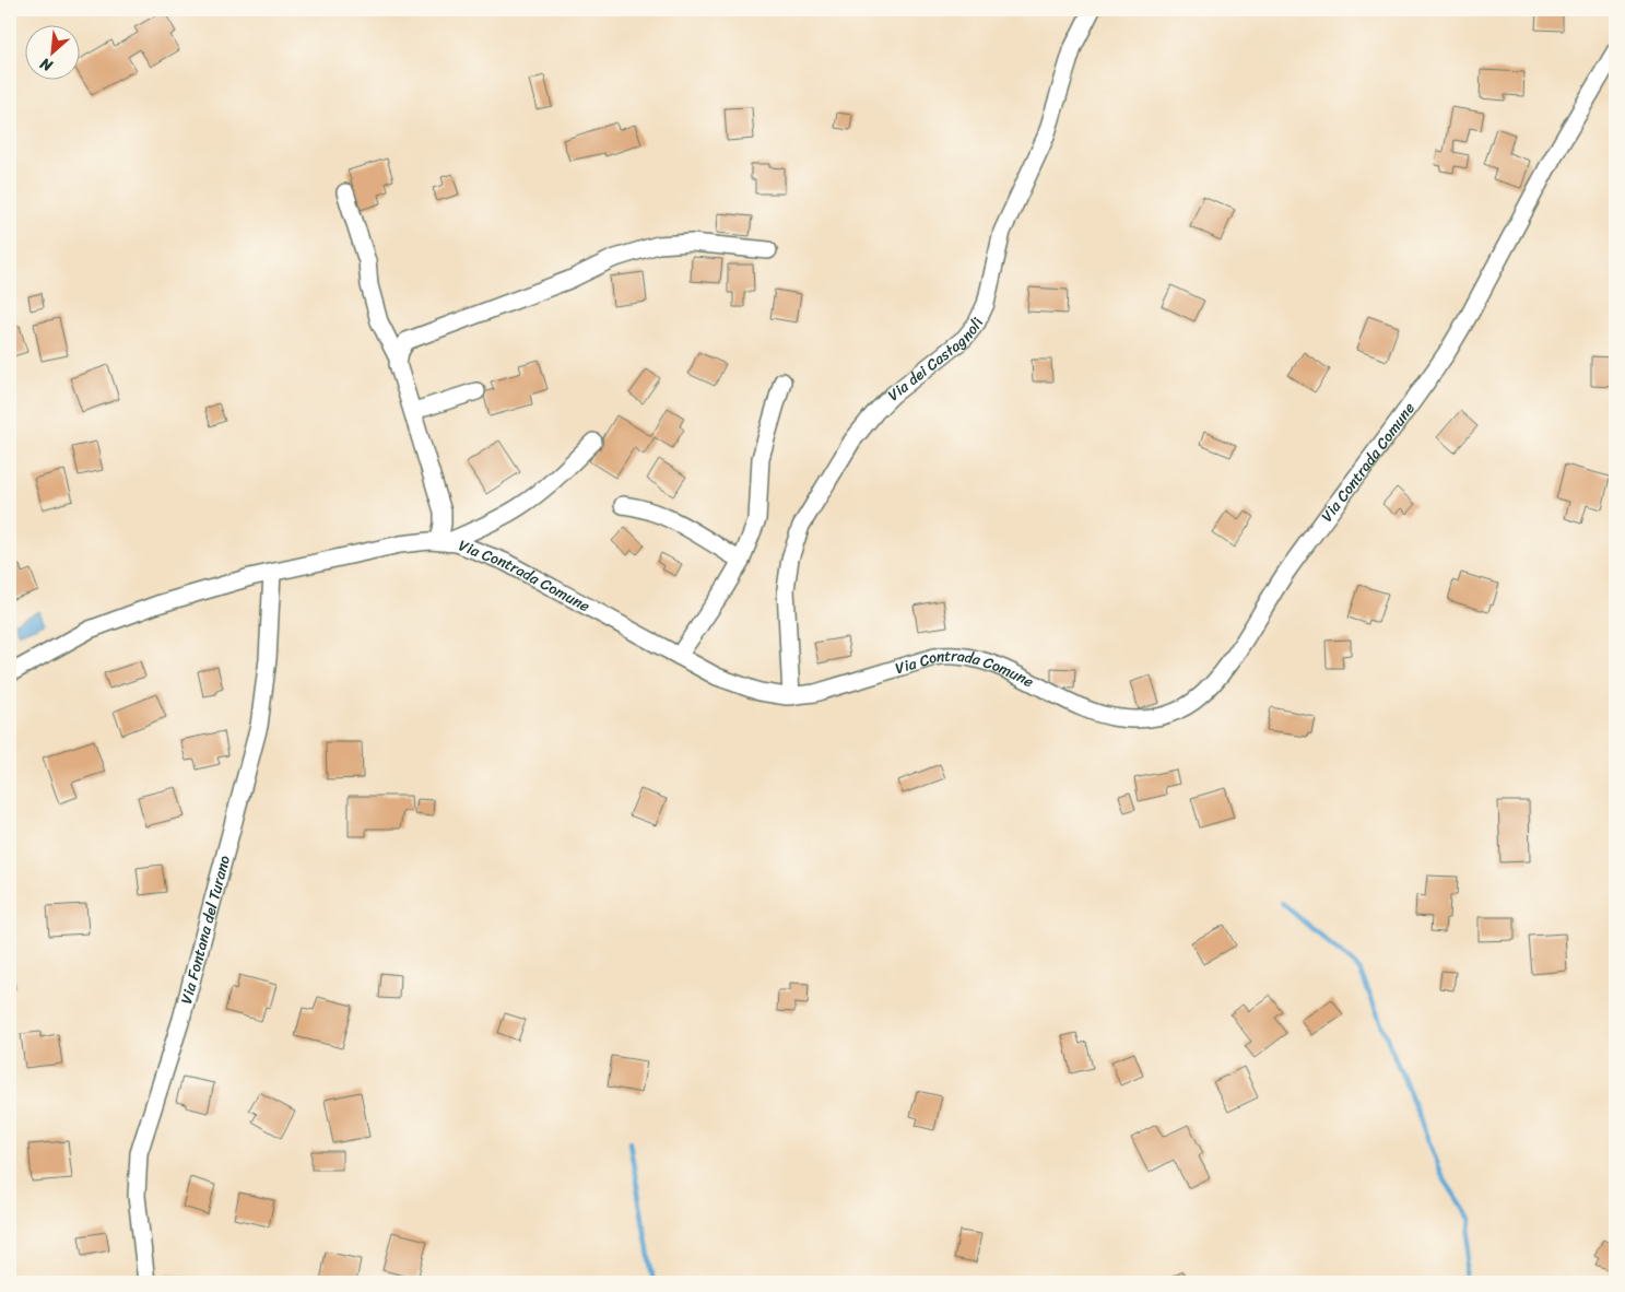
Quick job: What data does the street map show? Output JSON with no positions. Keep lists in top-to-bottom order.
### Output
{
  "streets": {
    "street": ["Via dei Castagnoli", "Via Contrada Comune", "Via Fontana del Turano"]
  },
  "crossings": [
    ["Via dei Castagnoli", "Via Contrada Comune"],
    ["Via Contrada Comune", "Via Fontana del Turano"]
  ],
  "north": "bottom left"
}
